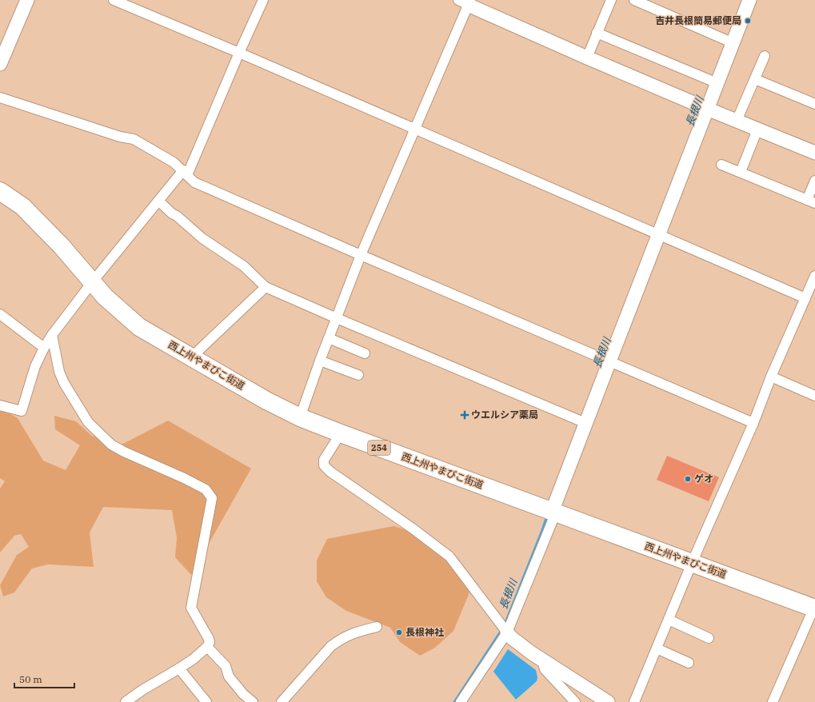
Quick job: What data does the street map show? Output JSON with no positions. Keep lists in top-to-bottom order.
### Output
{
  "streets": {
    "highway": ["西上州やまびこ街道", "254"]
  },
  "water": ["長根川"],
  "places": {
    "other": ["吉井長根簡易郵便局", "ゲオ", "長根神社"],
    "health": ["ウエルシア薬局"]
  },
  "scale_bar": "50 m"
}
